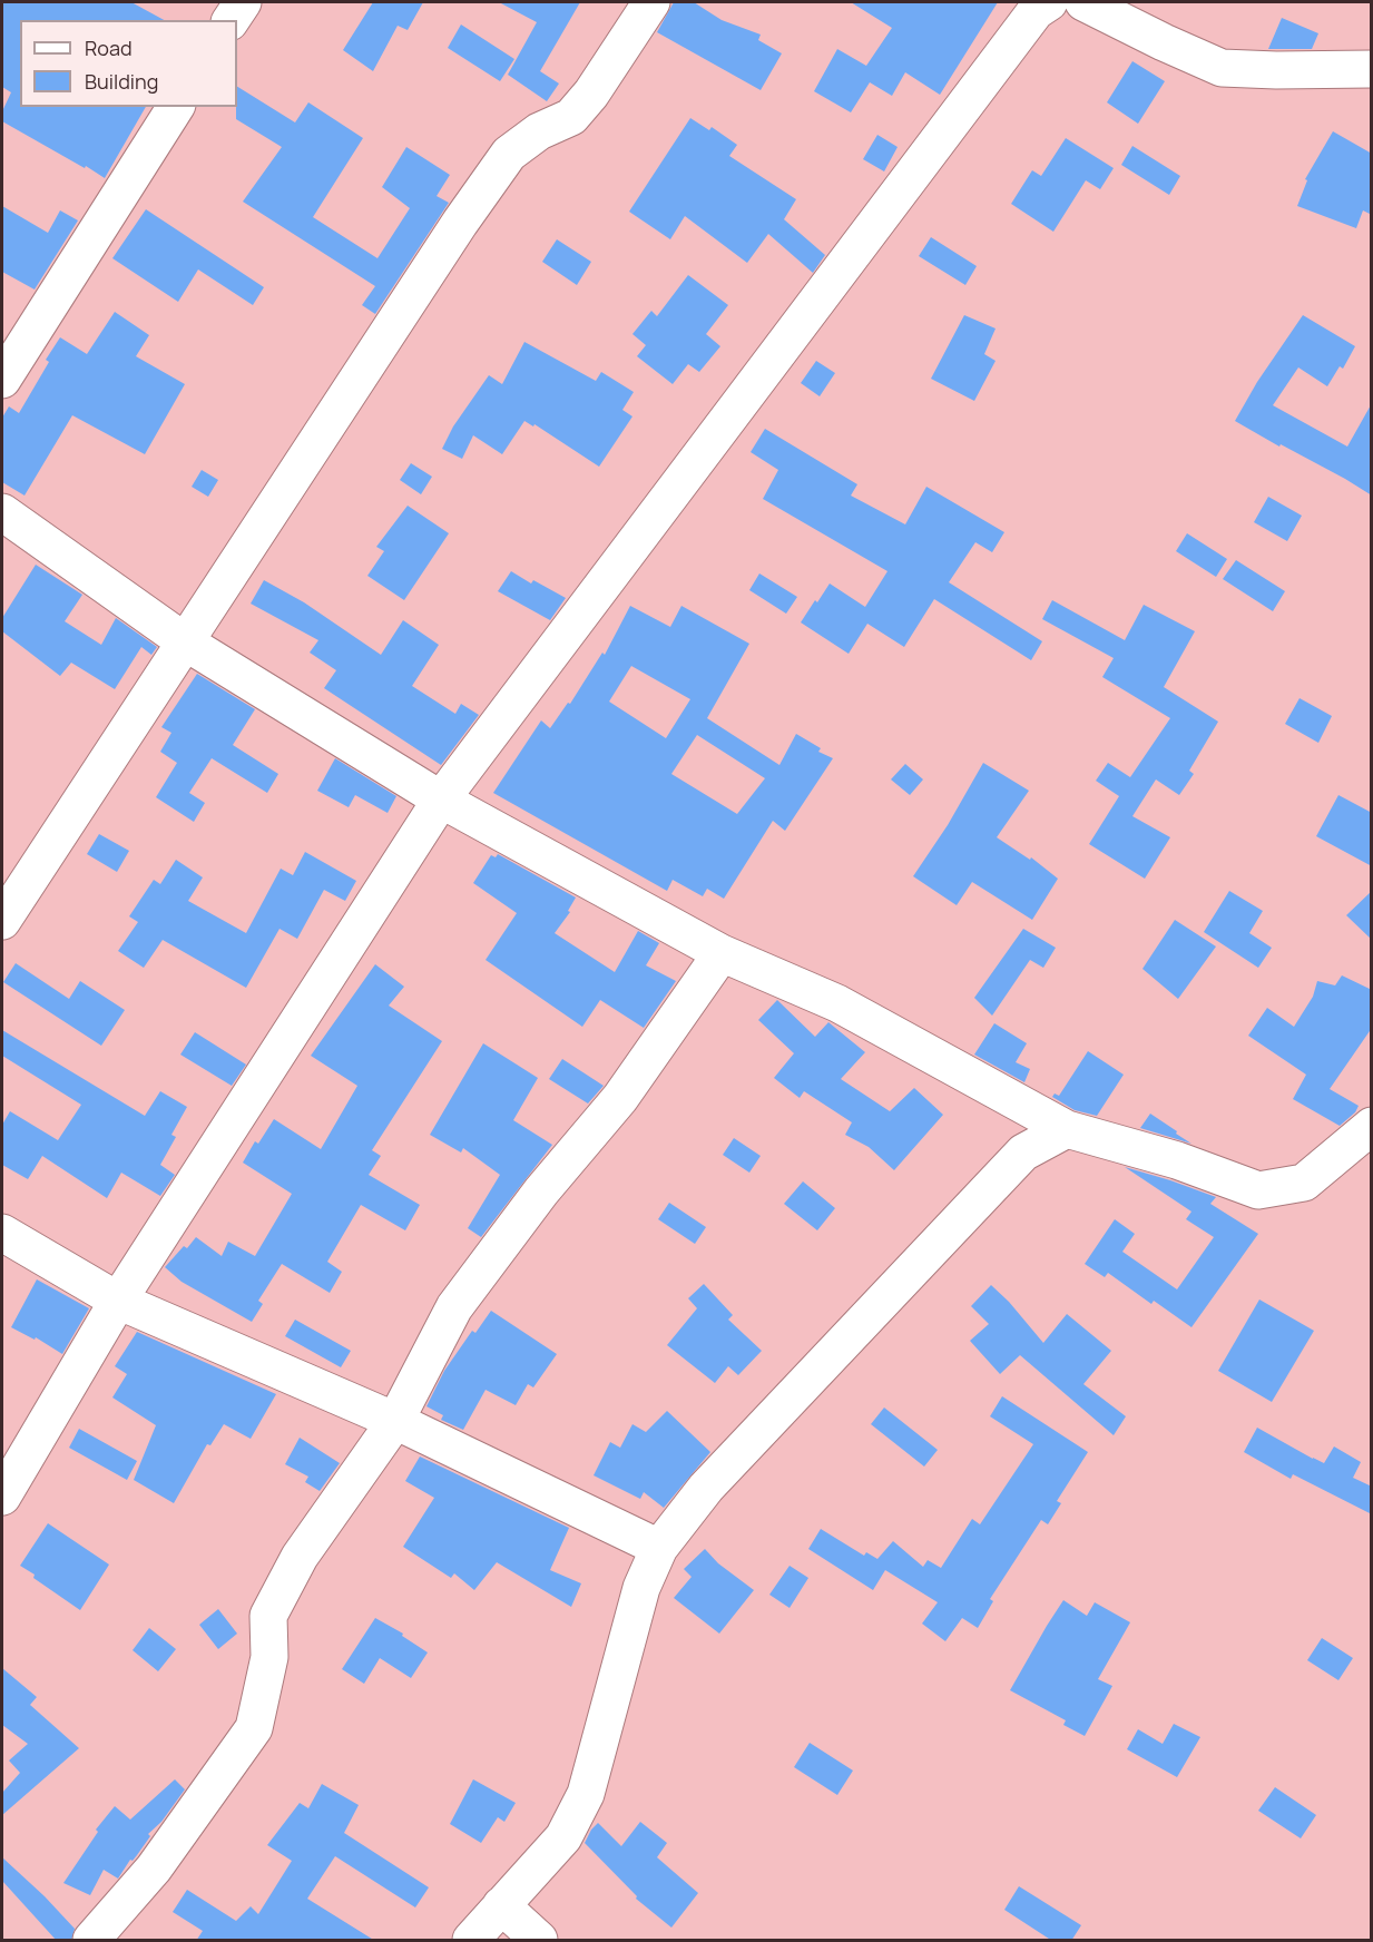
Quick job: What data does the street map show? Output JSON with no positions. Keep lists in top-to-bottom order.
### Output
{
  "legend": ["Road", "Building"]
}
